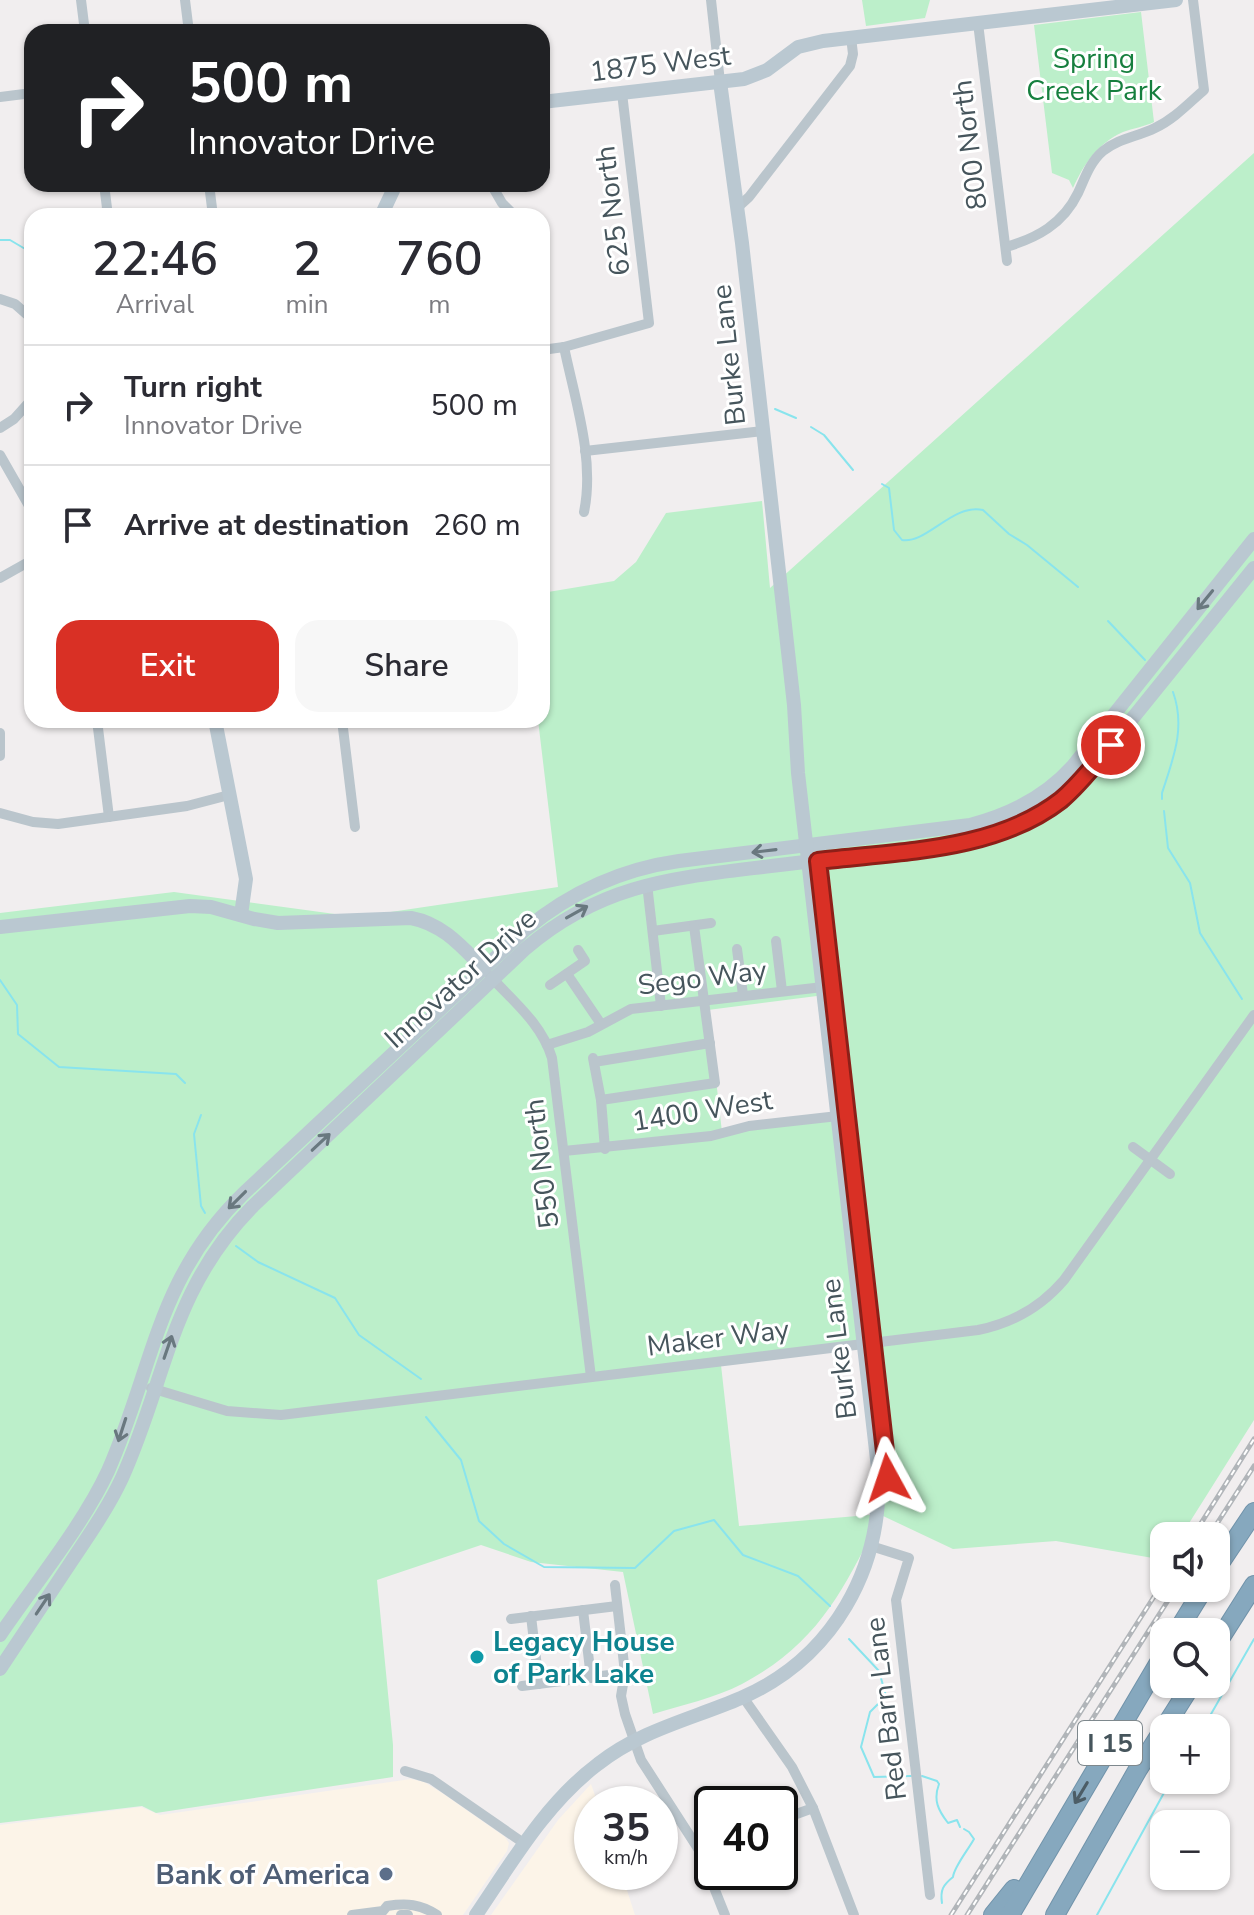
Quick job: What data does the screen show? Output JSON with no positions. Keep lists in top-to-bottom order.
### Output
{
  "streets": {
    "highway": ["I 15"],
    "street": [
      "1875 West",
      "800 North",
      "625 North",
      "Burke Lane",
      "Sego Way",
      "Innovator Drive",
      "1400 West",
      "550 North",
      "Maker Way",
      "Red Barn Lane"
    ]
  },
  "crossings": [
    ["1875 West", "800 North"],
    ["1875 West", "625 North"],
    ["1875 West", "Burke Lane"],
    ["Burke Lane", "Sego Way"],
    ["Burke Lane", "Innovator Drive"],
    ["Burke Lane", "1400 West"],
    ["Burke Lane", "Maker Way"],
    ["Burke Lane", "Red Barn Lane"],
    ["Sego Way", "550 North"],
    ["Innovator Drive", "550 North"],
    ["Innovator Drive", "Maker Way"],
    ["1400 West", "550 North"],
    ["550 North", "Maker Way"]
  ],
  "parks": ["Spring Creek Park"],
  "places": ["Legacy House of Park Lake", "Bank of America"],
  "page": {
    "turn": ["500 m", "Innovator Drive"],
    "eta": [
      "22:46",
      "Arrival",
      "2",
      "min",
      "760",
      "m"
    ],
    "list": [
      {
        "name": "Turn right",
        "note": "Innovator Drive",
        "value": "500 m"
      },
      {
        "name": "Arrive at destination",
        "value": "260 m"
      }
    ],
    "buttons": ["Exit", "Share"],
    "map_buttons": ["+", "−"],
    "speed": "35 km/h",
    "limit": "40"
  }
}
